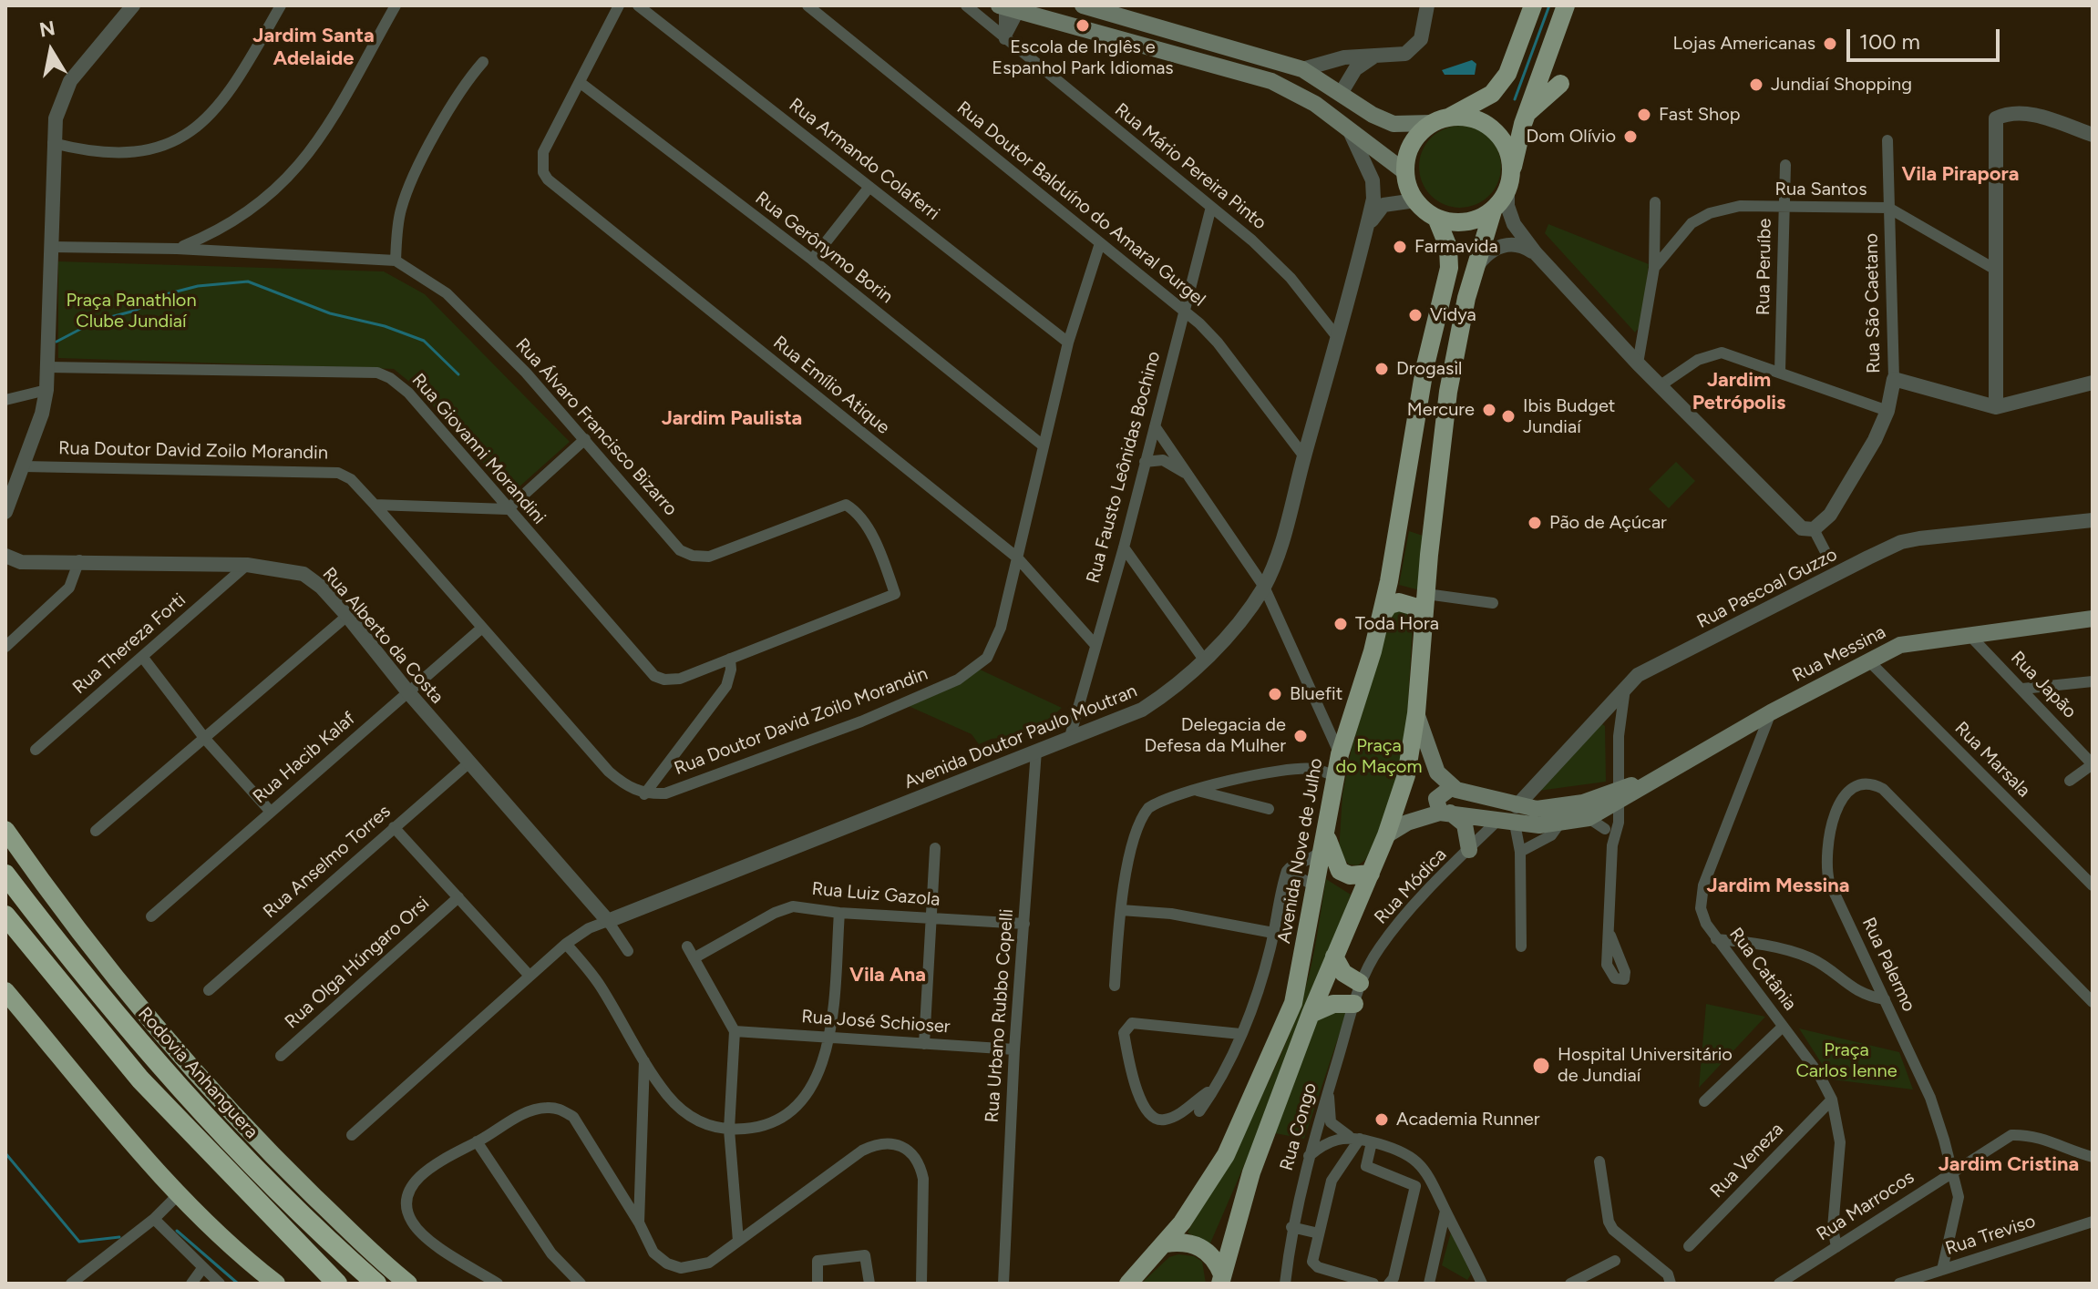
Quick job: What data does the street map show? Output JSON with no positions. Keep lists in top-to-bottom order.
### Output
{
  "streets": {
    "highway": ["Rodovia Anhanguera"],
    "main road": ["Rua Messina", "Avenida Nove de Julho"],
    "street": [
      "Rua Armando Colaferri",
      "Rua Mário Pereira Pinto",
      "Rua Santos",
      "Rua Doutor Balduíno do Amaral Gurgel",
      "Rua Gerônymo Borin",
      "Rua Peruíbe",
      "Rua São Caetano",
      "Rua Emílio Atique",
      "Rua Álvaro Francisco Bizarro",
      "Rua Giovanni Morandini",
      "Rua Doutor David Zoilo Morandin",
      "Rua Fausto Leônidas Bochino",
      "Rua Pascoal Guzzo",
      "Rua Alberto da Costa",
      "Rua Thereza Forti",
      "Rua Japão",
      "Avenida Doutor Paulo Moutran",
      "Rua Hacib Kalaf",
      "Rua Marsala",
      "Rua Anselmo Torres",
      "Rua Módica",
      "Rua Luiz Gazola",
      "Rua Olga Húngaro Orsi",
      "Rua Palermo",
      "Rua Catânia",
      "Rua Urbano Rubbo Copelli",
      "Rua José Schioser",
      "Rua Congo",
      "Rua Veneza",
      "Rua Marrocos",
      "Rua Treviso"
    ]
  },
  "crossings": [
    ["Rua Armando Colaferri", "Rua Doutor David Zoilo Morandin"],
    ["Rua Mário Pereira Pinto", "Rua Fausto Leônidas Bochino"],
    ["Rua Mário Pereira Pinto", "Avenida Doutor Paulo Moutran"],
    ["Rua Santos", "Rua Peruíbe"],
    ["Rua Santos", "Rua São Caetano"],
    ["Rua Doutor Balduíno do Amaral Gurgel", "Rua Doutor David Zoilo Morandin"],
    ["Rua Doutor Balduíno do Amaral Gurgel", "Rua Fausto Leônidas Bochino"],
    ["Rua Doutor Balduíno do Amaral Gurgel", "Avenida Doutor Paulo Moutran"],
    ["Rua Gerônymo Borin", "Rua Emílio Atique"],
    ["Rua Gerônymo Borin", "Rua Doutor David Zoilo Morandin"],
    ["Rua Emílio Atique", "Rua Doutor David Zoilo Morandin"],
    ["Rua Emílio Atique", "Rua Fausto Leônidas Bochino"],
    ["Rua Álvaro Francisco Bizarro", "Rua Giovanni Morandini"],
    ["Rua Doutor David Zoilo Morandin", "Rua Hacib Kalaf"],
    ["Rua Fausto Leônidas Bochino", "Avenida Doutor Paulo Moutran"],
    ["Rua Pascoal Guzzo", "Rua Messina"],
    ["Rua Pascoal Guzzo", "Rua Módica"],
    ["Rua Alberto da Costa", "Rua Thereza Forti"],
    ["Rua Alberto da Costa", "Avenida Doutor Paulo Moutran"],
    ["Rua Alberto da Costa", "Rua Hacib Kalaf"],
    ["Rua Alberto da Costa", "Rua Anselmo Torres"],
    ["Rua Messina", "Rua Japão"],
    ["Rua Messina", "Rua Marsala"],
    ["Rua Messina", "Rua Módica"],
    ["Rua Messina", "Rua Catânia"],
    ["Avenida Doutor Paulo Moutran", "Rua Urbano Rubbo Copelli"],
    ["Rua Módica", "Rua Congo"],
    ["Rua Luiz Gazola", "Rua Urbano Rubbo Copelli"],
    ["Rua Palermo", "Rua Marrocos"],
    ["Rua Palermo", "Rua Treviso"],
    ["Rua Catânia", "Rua Veneza"],
    ["Rua Catânia", "Rua Marrocos"],
    ["Rua Urbano Rubbo Copelli", "Rua José Schioser"]
  ],
  "districts": [
    "Jardim Santa Adelaide",
    "Vila Pirapora",
    "Jardim Petrópolis",
    "Jardim Paulista",
    "Jardim Messina",
    "Vila Ana",
    "Jardim Cristina"
  ],
  "parks": ["Praça Panathlon Clube Jundiaí", "Praça do Maçom", "Praça Carlos Ienne"],
  "places": [
    "Escola de Inglês e Espanhol Park Idiomas",
    "Lojas Americanas",
    "Jundiaí Shopping",
    "Fast Shop",
    "Dom Olívio",
    "Farmavida",
    "Vidya",
    "Drogasil",
    "Mercure",
    "Ibis Budget Jundiaí",
    "Pão de Açúcar",
    "Toda Hora",
    "Bluefit",
    "Delegacia de Defesa da Mulher",
    "Hospital Universitário de Jundiaí",
    "Academia Runner"
  ],
  "scale_bar": "100 m",
  "north": "top"
}
